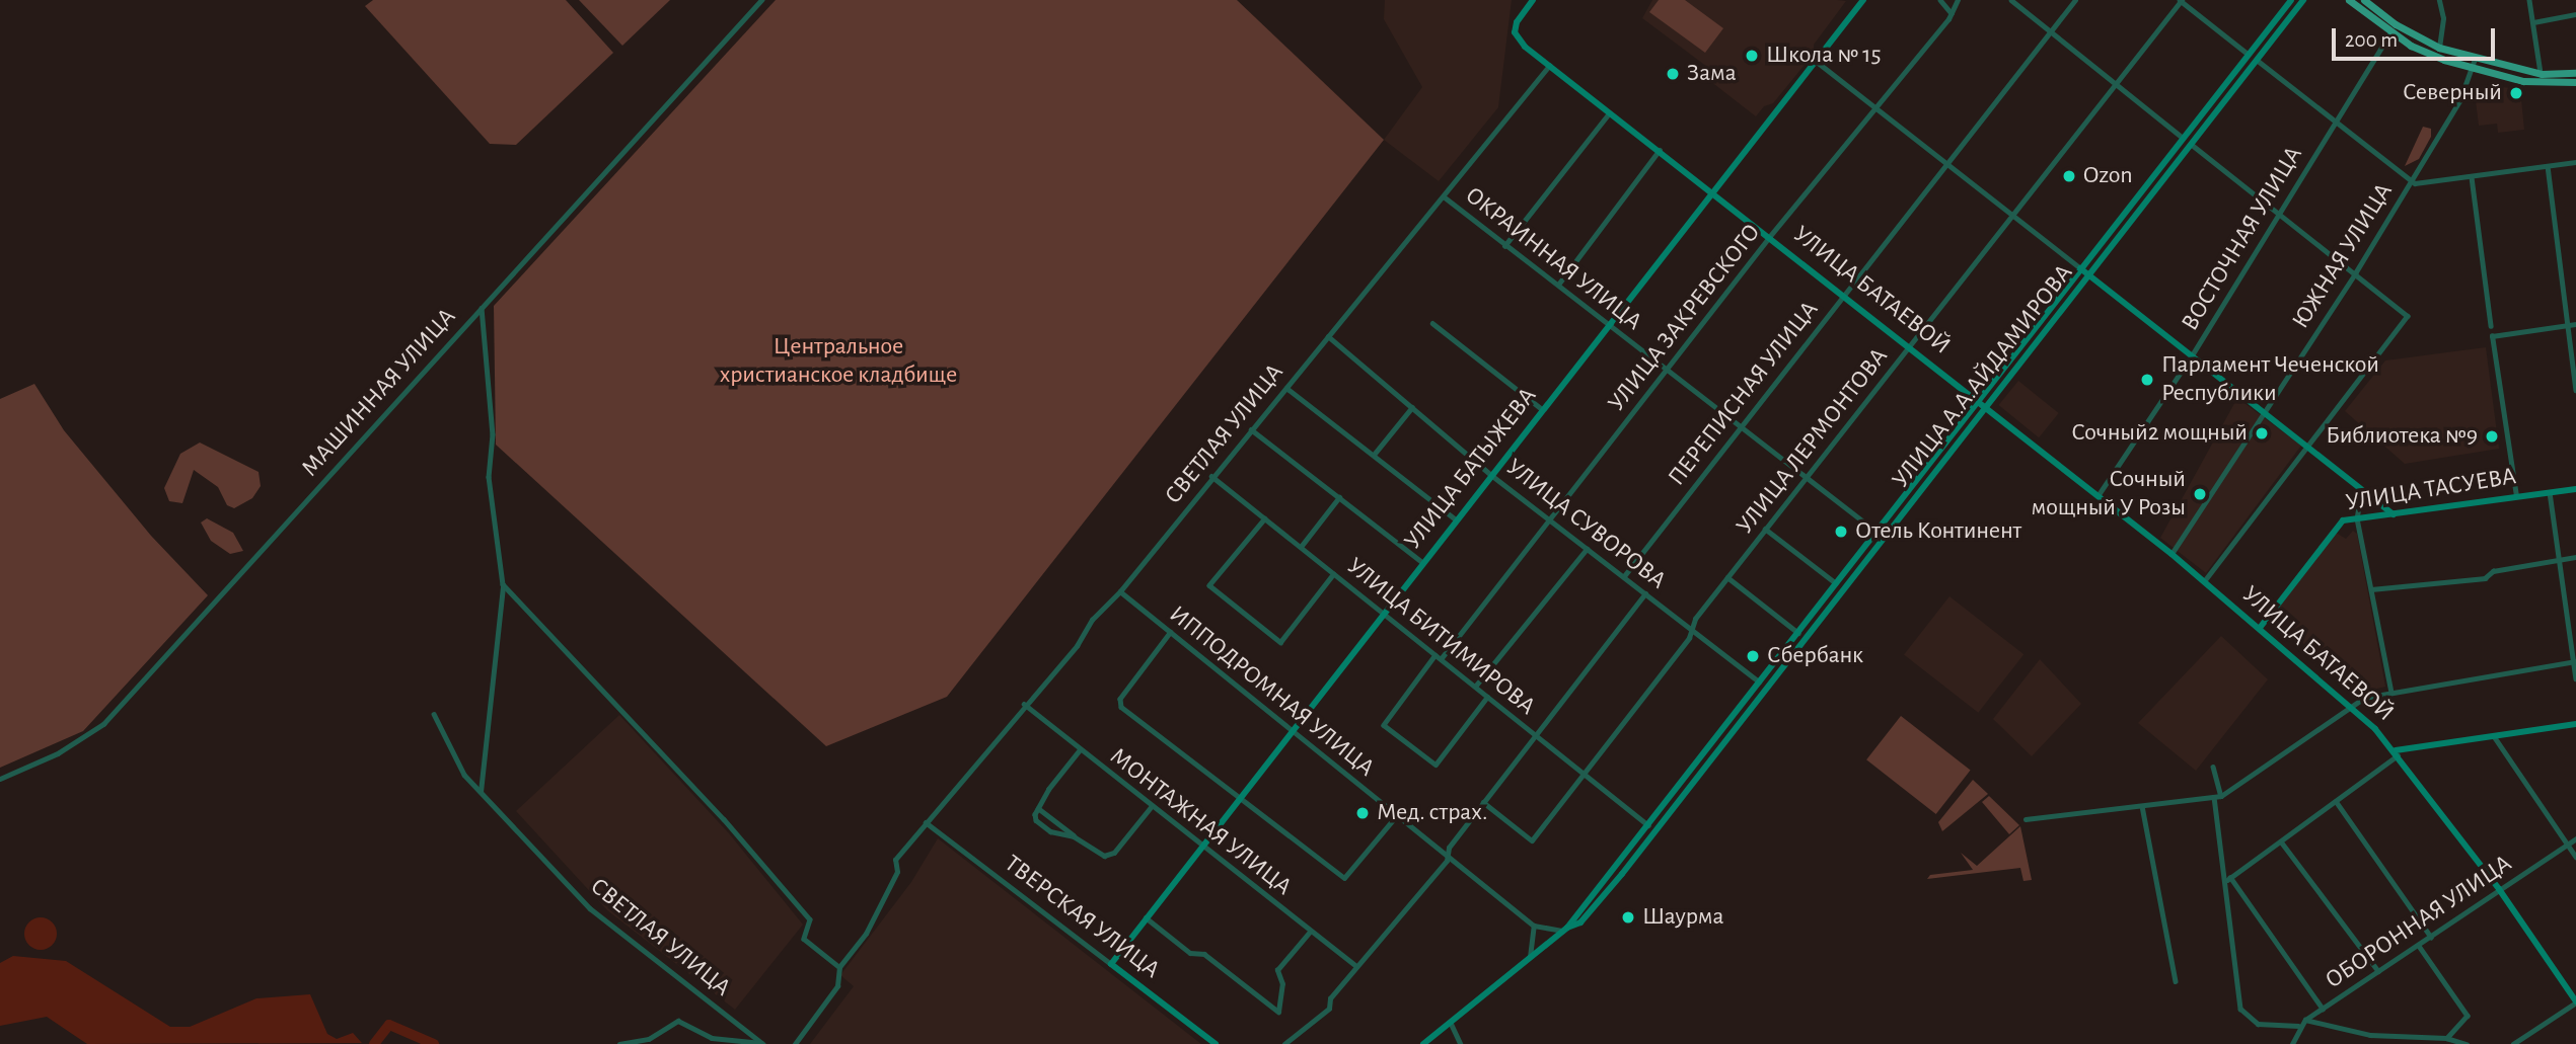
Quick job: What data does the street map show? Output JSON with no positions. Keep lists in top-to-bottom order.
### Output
{
  "streets": {
    "main road": [
      "УЛИЦА БАТАЕВОЙ",
      "УЛИЦА А.А.АЙДАМИРОВА",
      "УЛИЦА БАТЫЖЕВА",
      "УЛИЦА ТАСУЕВА",
      "ТВЕРСКАЯ УЛИЦА"
    ],
    "street": [
      "ВОСТОЧНАЯ УЛИЦА",
      "ЮЖНАЯ УЛИЦА",
      "ОКРАИННАЯ УЛИЦА",
      "УЛИЦА ЗАКРЕВСКОГО",
      "МАШИННАЯ УЛИЦА",
      "ПЕРЕПИСНАЯ УЛИЦА",
      "СВЕТЛАЯ УЛИЦА",
      "УЛИЦА ЛЕРМОНТОВА",
      "УЛИЦА СУВОРОВА",
      "УЛИЦА БИТИМИРОВА",
      "ИППОДРОМНАЯ УЛИЦА",
      "МОНТАЖНАЯ УЛИЦА",
      "ОБОРОННАЯ УЛИЦА"
    ]
  },
  "crossings": [
    ["ВОСТОЧНАЯ УЛИЦА", "УЛИЦА БАТАЕВОЙ"],
    ["ЮЖНАЯ УЛИЦА", "УЛИЦА БАТАЕВОЙ"],
    ["ОКРАИННАЯ УЛИЦА", "УЛИЦА ЗАКРЕВСКОГО"],
    ["ОКРАИННАЯ УЛИЦА", "УЛИЦА А.А.АЙДАМИРОВА"],
    ["ОКРАИННАЯ УЛИЦА", "ПЕРЕПИСНАЯ УЛИЦА"],
    ["ОКРАИННАЯ УЛИЦА", "СВЕТЛАЯ УЛИЦА"],
    ["ОКРАИННАЯ УЛИЦА", "УЛИЦА ЛЕРМОНТОВА"],
    ["ОКРАИННАЯ УЛИЦА", "УЛИЦА БАТЫЖЕВА"],
    ["УЛИЦА БАТАЕВОЙ", "УЛИЦА ЗАКРЕВСКОГО"],
    ["УЛИЦА БАТАЕВОЙ", "УЛИЦА А.А.АЙДАМИРОВА"],
    ["УЛИЦА БАТАЕВОЙ", "ПЕРЕПИСНАЯ УЛИЦА"],
    ["УЛИЦА БАТАЕВОЙ", "СВЕТЛАЯ УЛИЦА"],
    ["УЛИЦА БАТАЕВОЙ", "УЛИЦА ЛЕРМОНТОВА"],
    ["УЛИЦА БАТАЕВОЙ", "УЛИЦА БАТЫЖЕВА"],
    ["УЛИЦА БАТАЕВОЙ", "УЛИЦА ТАСУЕВА"],
    ["УЛИЦА БАТАЕВОЙ", "ОБОРОННАЯ УЛИЦА"],
    ["УЛИЦА ЗАКРЕВСКОГО", "УЛИЦА СУВОРОВА"],
    ["УЛИЦА ЗАКРЕВСКОГО", "УЛИЦА БИТИМИРОВА"],
    ["УЛИЦА А.А.АЙДАМИРОВА", "УЛИЦА СУВОРОВА"],
    ["УЛИЦА А.А.АЙДАМИРОВА", "УЛИЦА БИТИМИРОВА"],
    ["ПЕРЕПИСНАЯ УЛИЦА", "УЛИЦА СУВОРОВА"],
    ["СВЕТЛАЯ УЛИЦА", "УЛИЦА СУВОРОВА"],
    ["СВЕТЛАЯ УЛИЦА", "УЛИЦА БИТИМИРОВА"],
    ["СВЕТЛАЯ УЛИЦА", "ИППОДРОМНАЯ УЛИЦА"],
    ["СВЕТЛАЯ УЛИЦА", "МОНТАЖНАЯ УЛИЦА"],
    ["СВЕТЛАЯ УЛИЦА", "ТВЕРСКАЯ УЛИЦА"],
    ["УЛИЦА ЛЕРМОНТОВА", "УЛИЦА СУВОРОВА"],
    ["УЛИЦА ЛЕРМОНТОВА", "УЛИЦА БИТИМИРОВА"],
    ["УЛИЦА БАТЫЖЕВА", "УЛИЦА СУВОРОВА"],
    ["УЛИЦА БАТЫЖЕВА", "УЛИЦА БИТИМИРОВА"],
    ["УЛИЦА БАТЫЖЕВА", "ИППОДРОМНАЯ УЛИЦА"],
    ["УЛИЦА БАТЫЖЕВА", "МОНТАЖНАЯ УЛИЦА"],
    ["УЛИЦА БАТЫЖЕВА", "ТВЕРСКАЯ УЛИЦА"]
  ],
  "parks": ["Центральное христианское кладбище"],
  "places": [
    "Школа № 15",
    "Зама",
    "Северный",
    "Ozon",
    "Парламент Чеченской Республики",
    "Сочный2 мощный",
    "Библиотека №9",
    "Сочный мощный У Розы",
    "Отель Континент",
    "Сбербанк",
    "Мед. страх.",
    "Шаурма"
  ],
  "scale_bar": "200 m"
}
